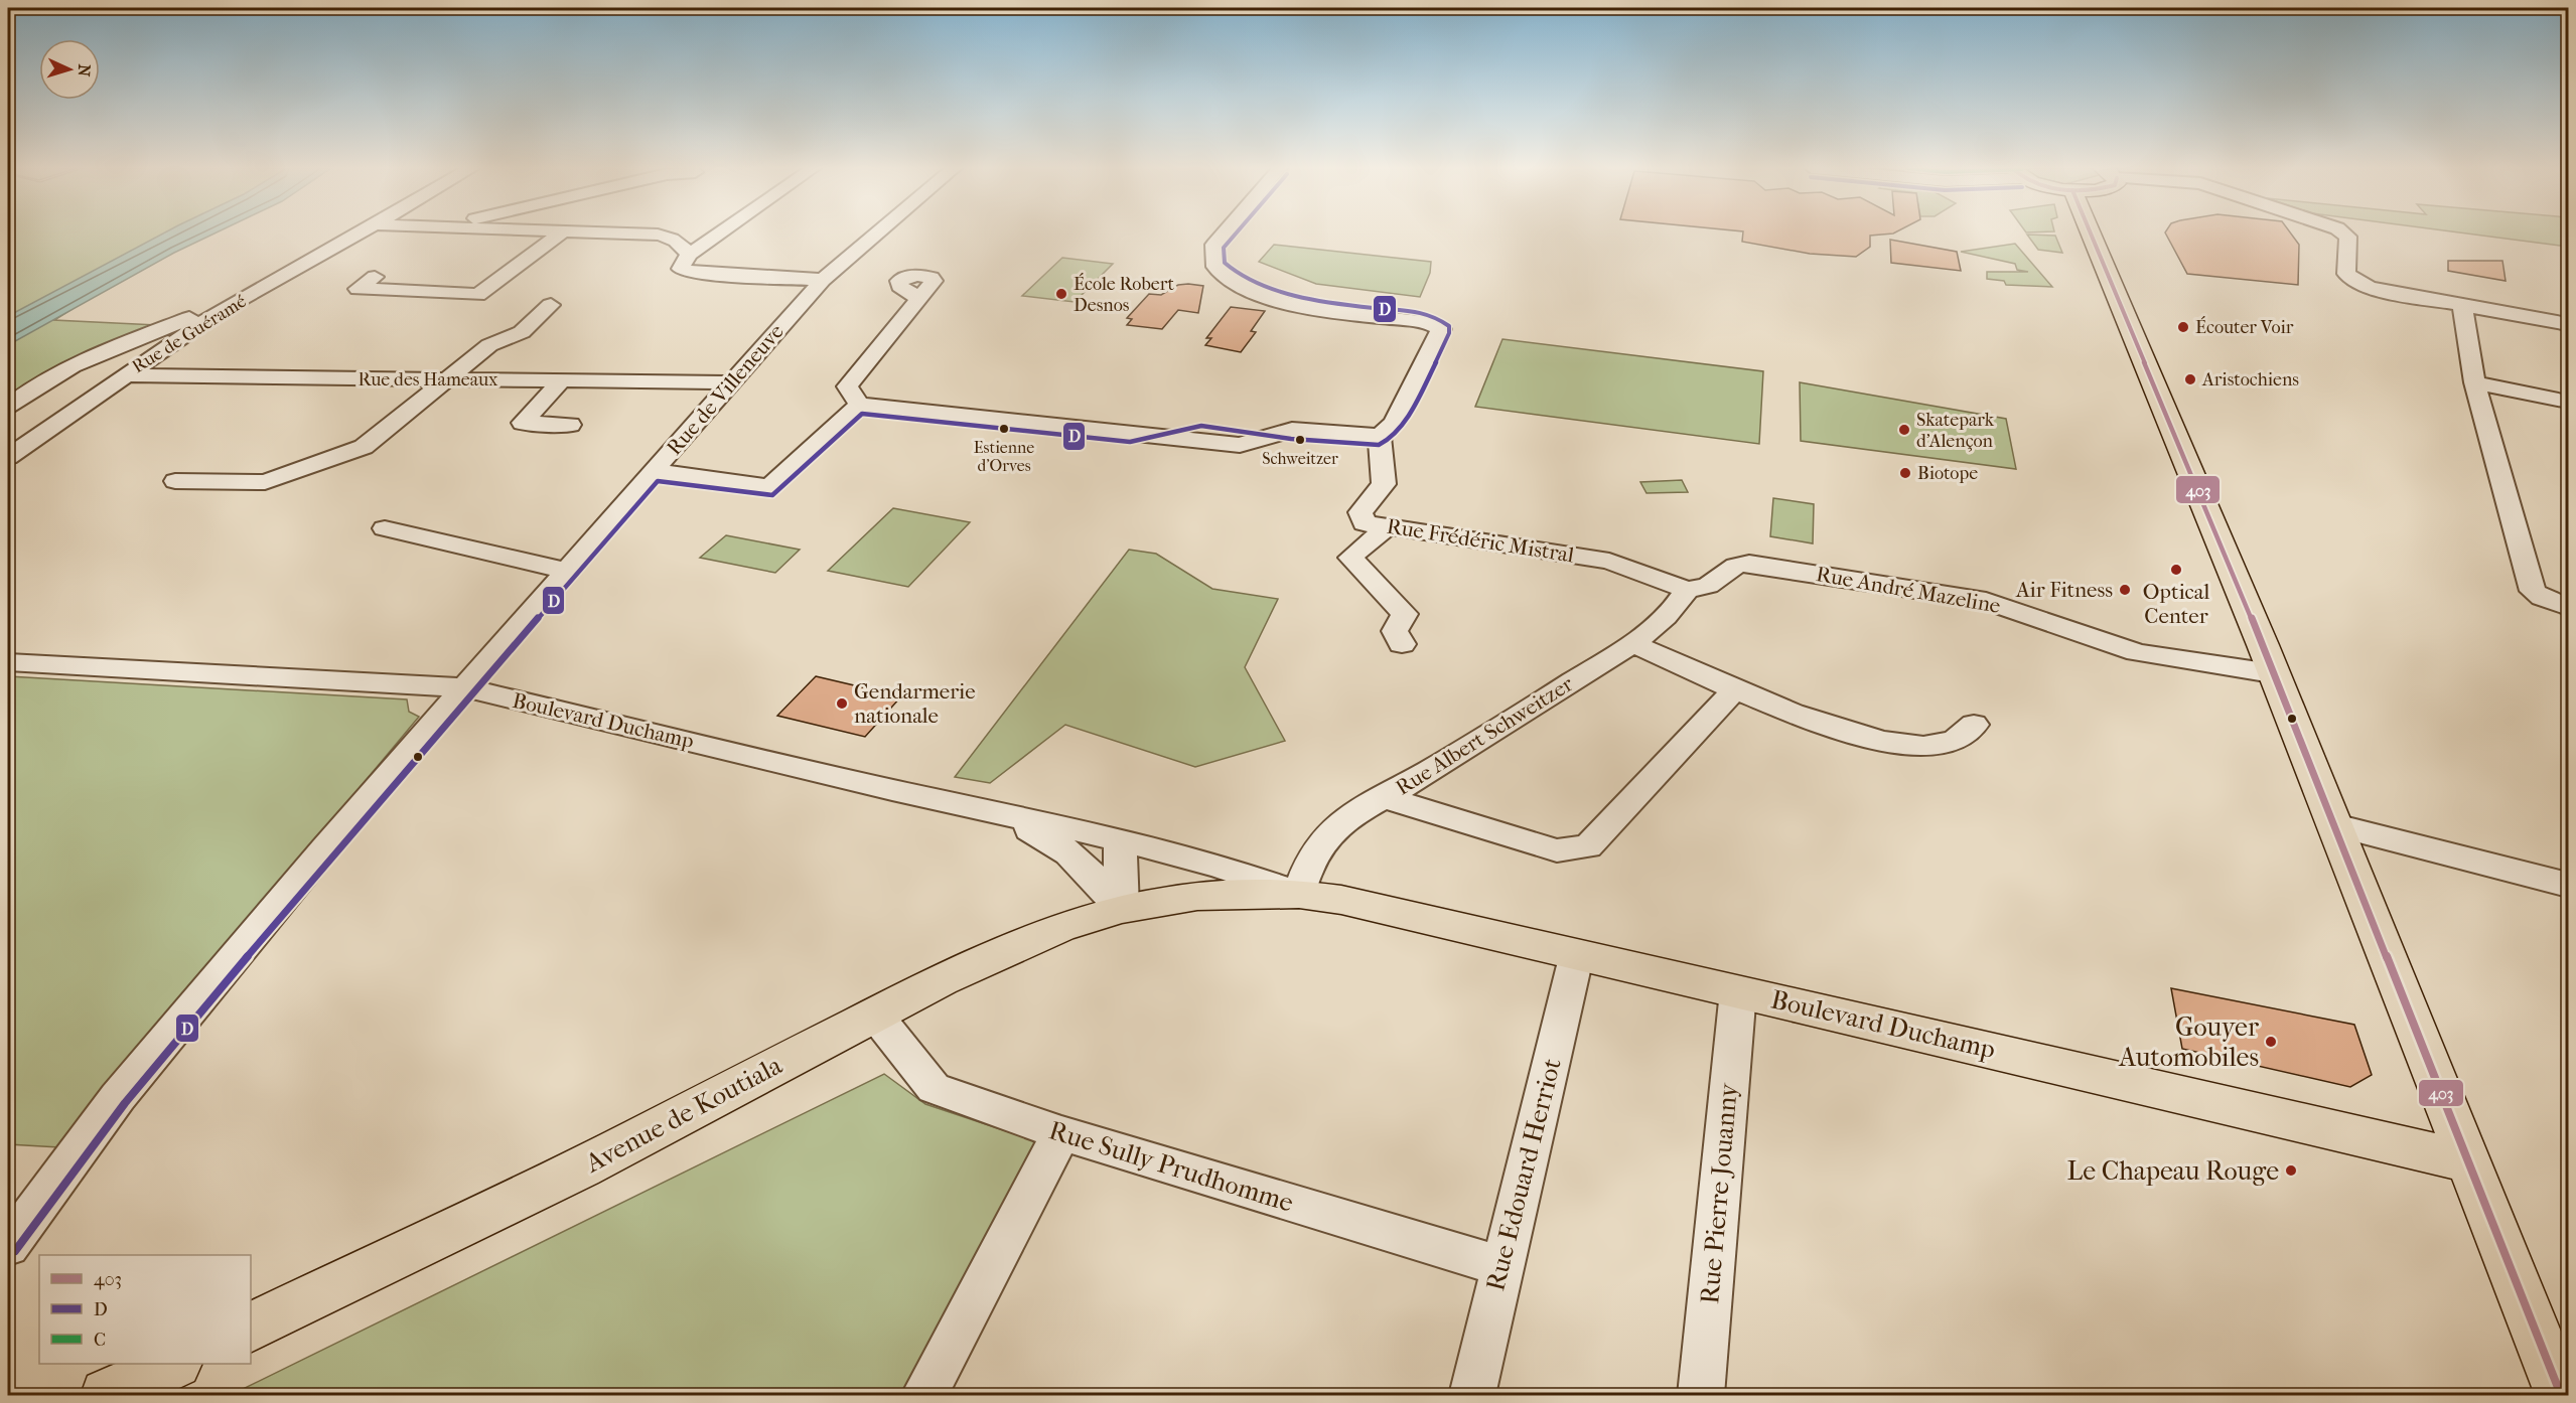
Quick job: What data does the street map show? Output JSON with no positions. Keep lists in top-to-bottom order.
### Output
{
  "streets": {
    "main road": ["Boulevard Duchamp", "Avenue de Koutiala"],
    "street": [
      "Rue de Guéramé",
      "Rue des Hameaux",
      "Rue de Villeneuve",
      "Rue Frédéric Mistral",
      "Rue André Mazeline",
      "Rue Albert Schweitzer",
      "Rue Sully Prudhomme",
      "Rue Edouard Herriot",
      "Rue Pierre Jouanny"
    ]
  },
  "crossings": [
    ["Rue de Guéramé", "Rue des Hameaux"],
    ["Rue des Hameaux", "Rue de Villeneuve"],
    ["Rue de Villeneuve", "Boulevard Duchamp"],
    ["Rue Frédéric Mistral", "Rue André Mazeline"],
    ["Rue Frédéric Mistral", "Rue Albert Schweitzer"],
    ["Rue André Mazeline", "Rue Albert Schweitzer"],
    ["Boulevard Duchamp", "Rue Albert Schweitzer"],
    ["Boulevard Duchamp", "Avenue de Koutiala"],
    ["Boulevard Duchamp", "Rue Edouard Herriot"],
    ["Boulevard Duchamp", "Rue Pierre Jouanny"],
    ["Avenue de Koutiala", "Rue Sully Prudhomme"],
    ["Rue Sully Prudhomme", "Rue Edouard Herriot"]
  ],
  "places": [
    "École Robert Desnos",
    "Écouter Voir",
    "Aristochiens",
    "Estienne d'Orves",
    "Skatepark d'Alençon",
    "Schweitzer",
    "Biotope",
    "Optical Center",
    "Air Fitness",
    "Gendarmerie nationale",
    "Gouyer Automobiles",
    "Le Chapeau Rouge"
  ],
  "lines": ["transit line 403", "transit line D"],
  "legend": ["403", "D", "C"],
  "north": "right"
}
